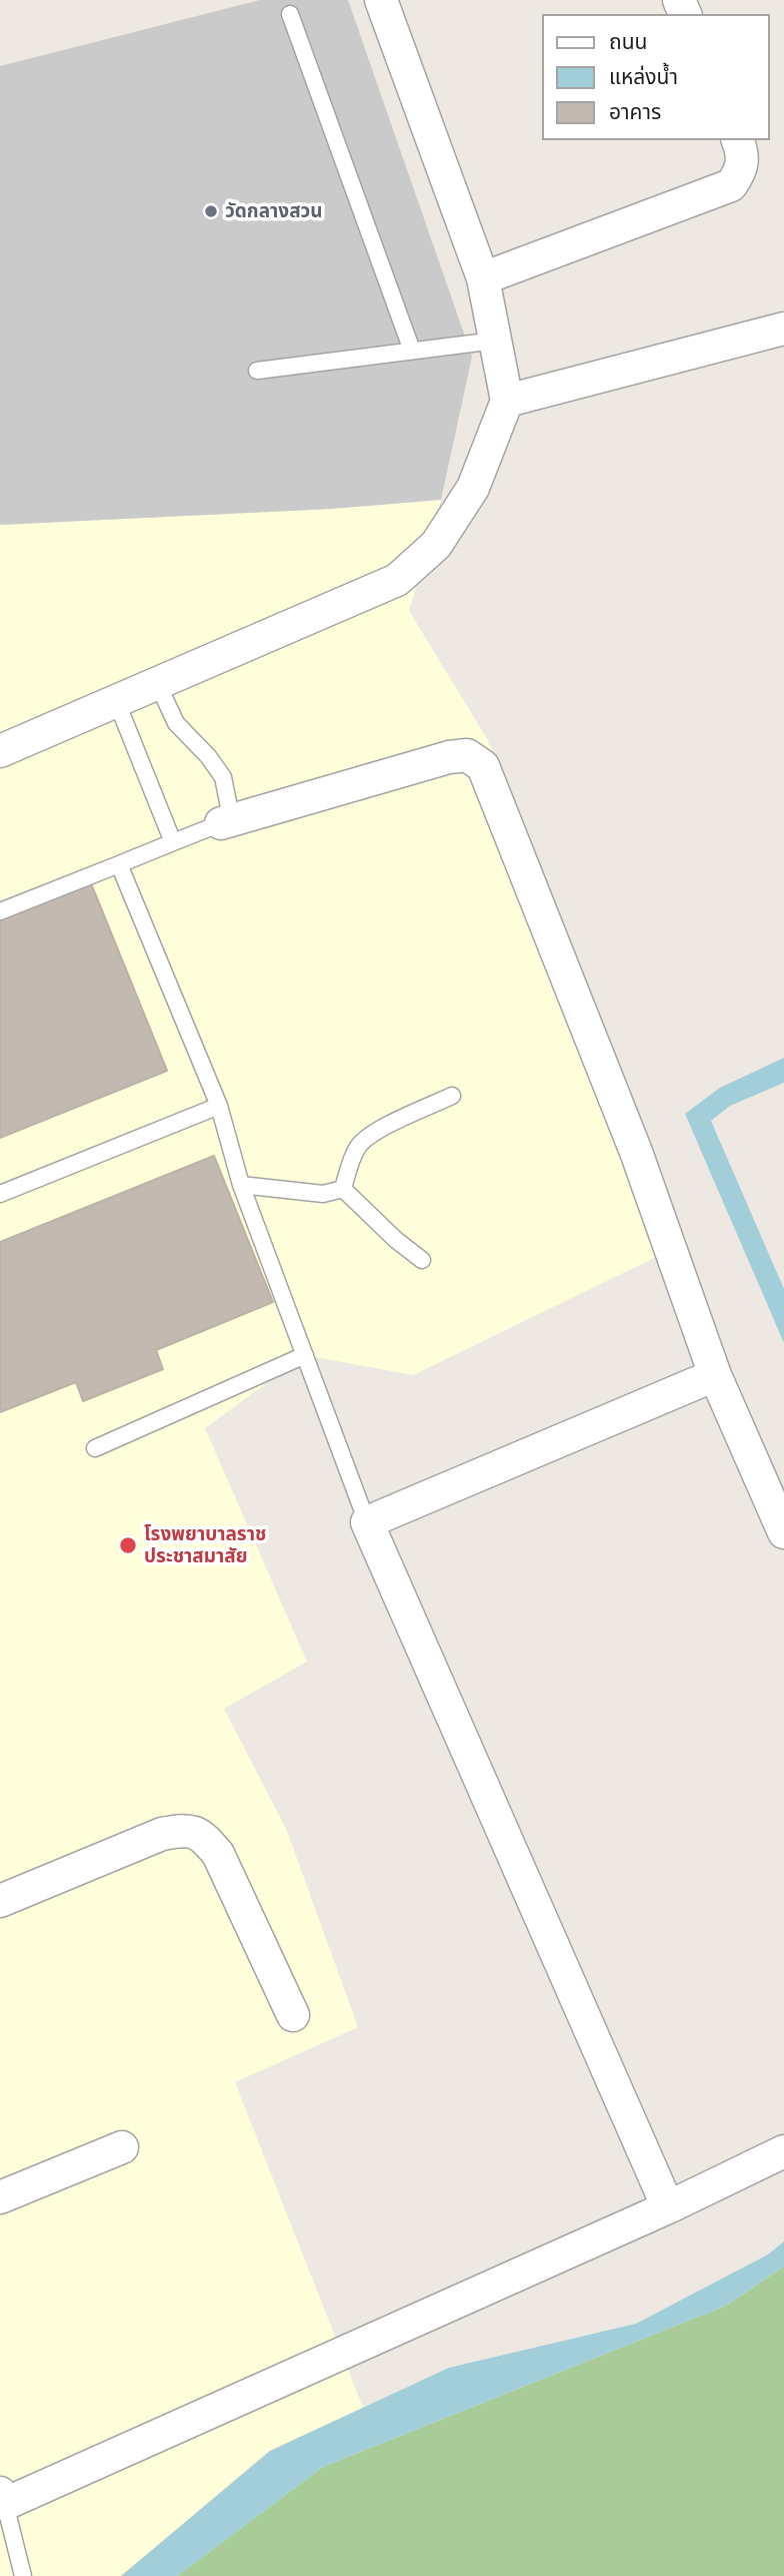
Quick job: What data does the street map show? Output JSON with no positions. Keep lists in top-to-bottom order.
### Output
{
  "places": ["วัดกลางสวน", "โรงพยาบาลราช ประชาสมาสัย"],
  "legend": ["ถนน", "แหล่งน้ำ", "อาคาร"]
}
